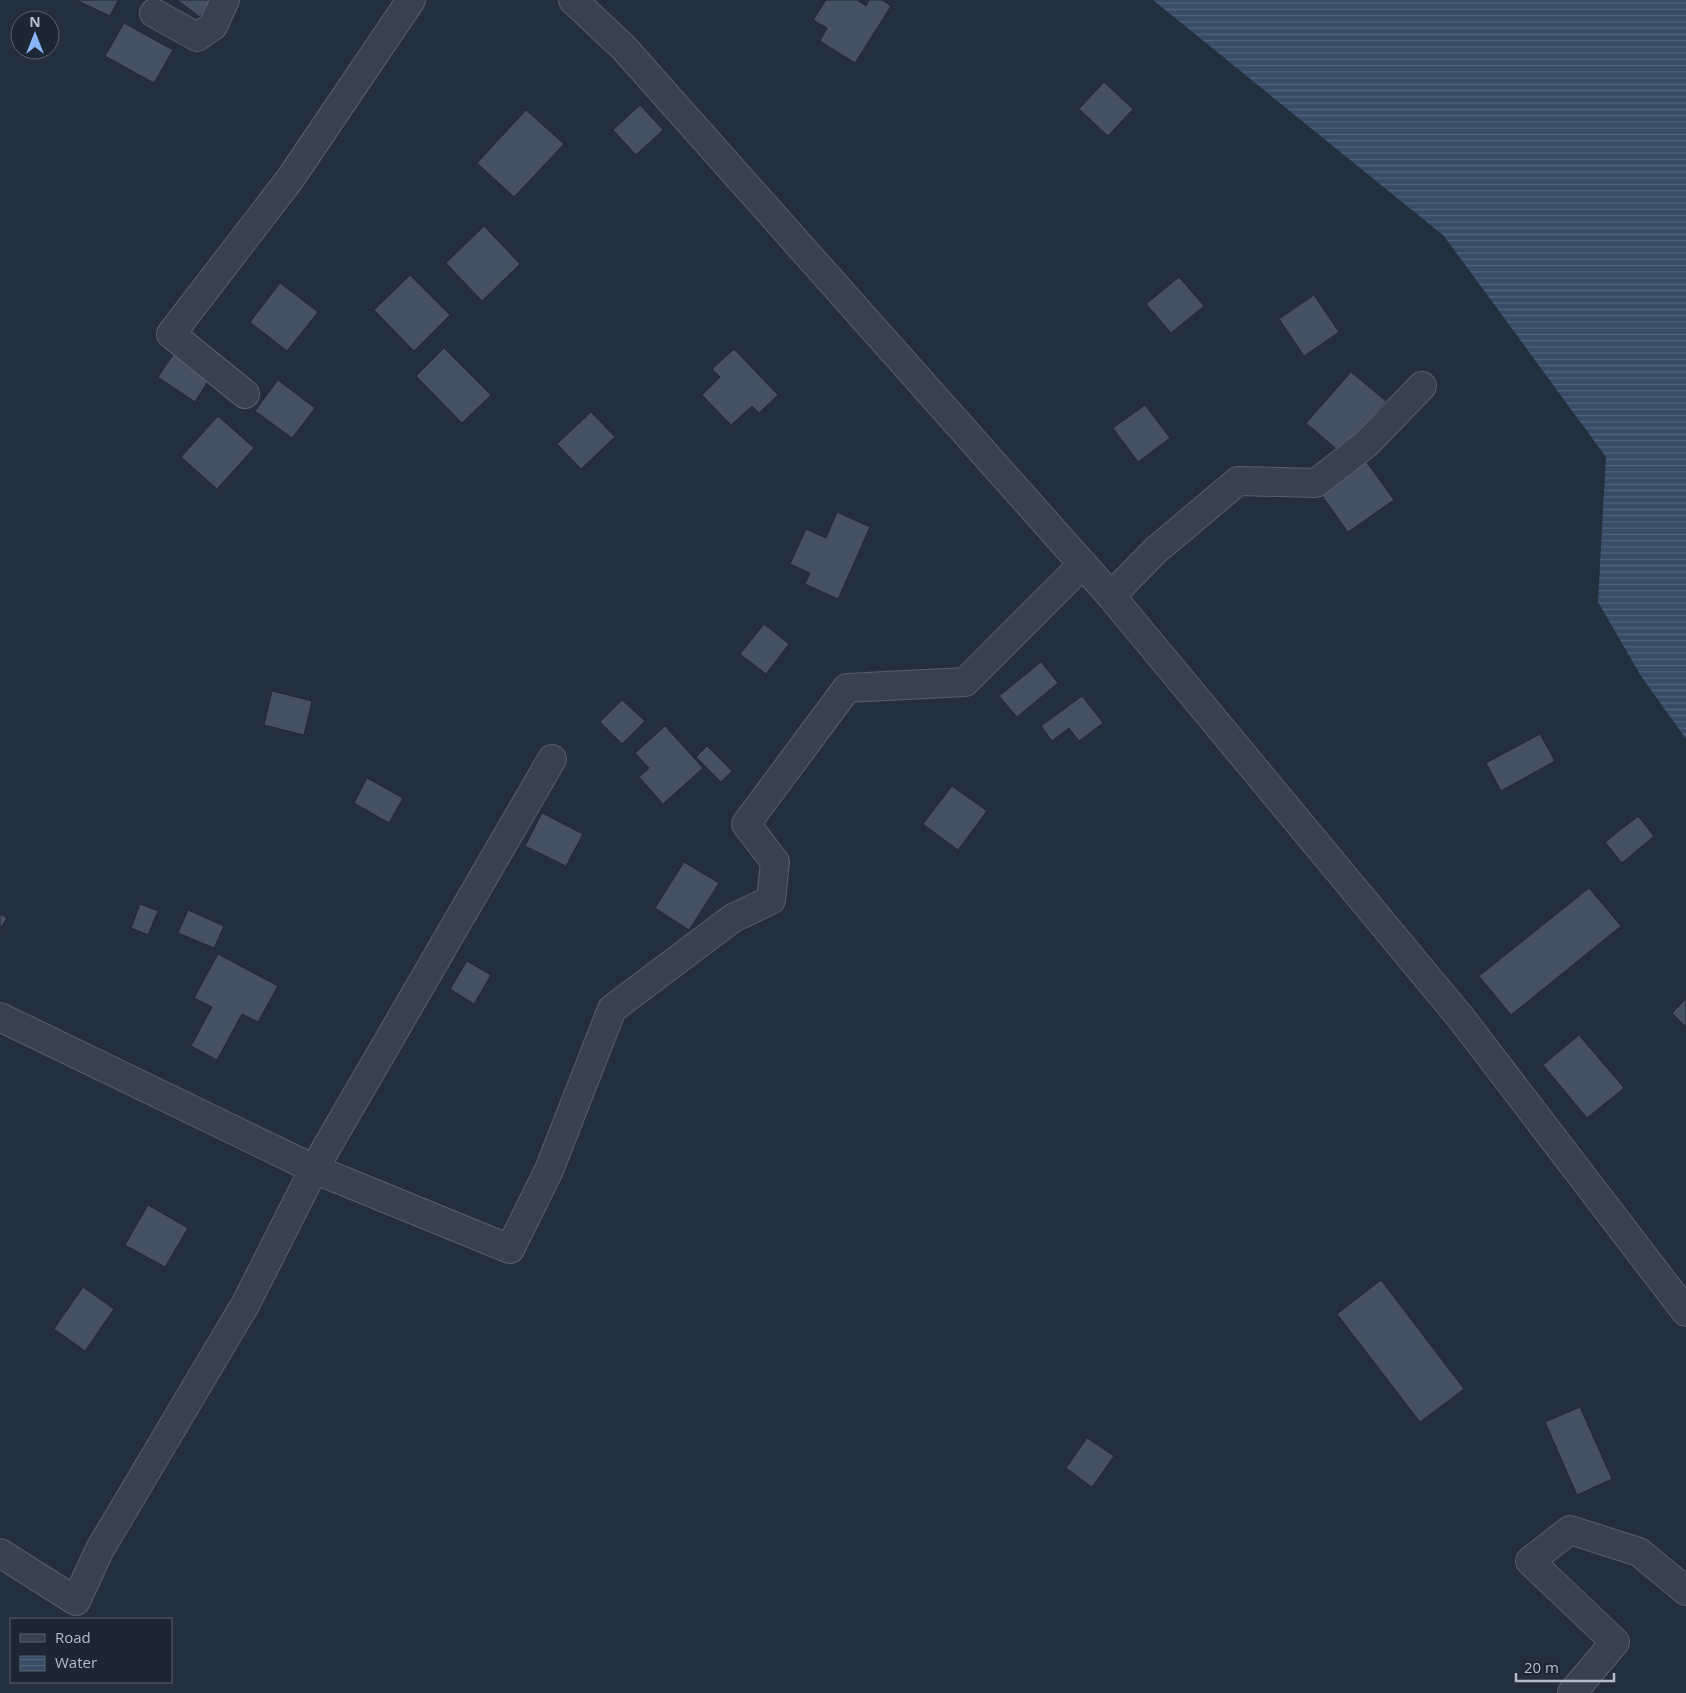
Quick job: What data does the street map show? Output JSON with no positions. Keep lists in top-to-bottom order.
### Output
{
  "legend": ["Road", "Water"],
  "scale_bar": "20 m",
  "north": "top"
}
